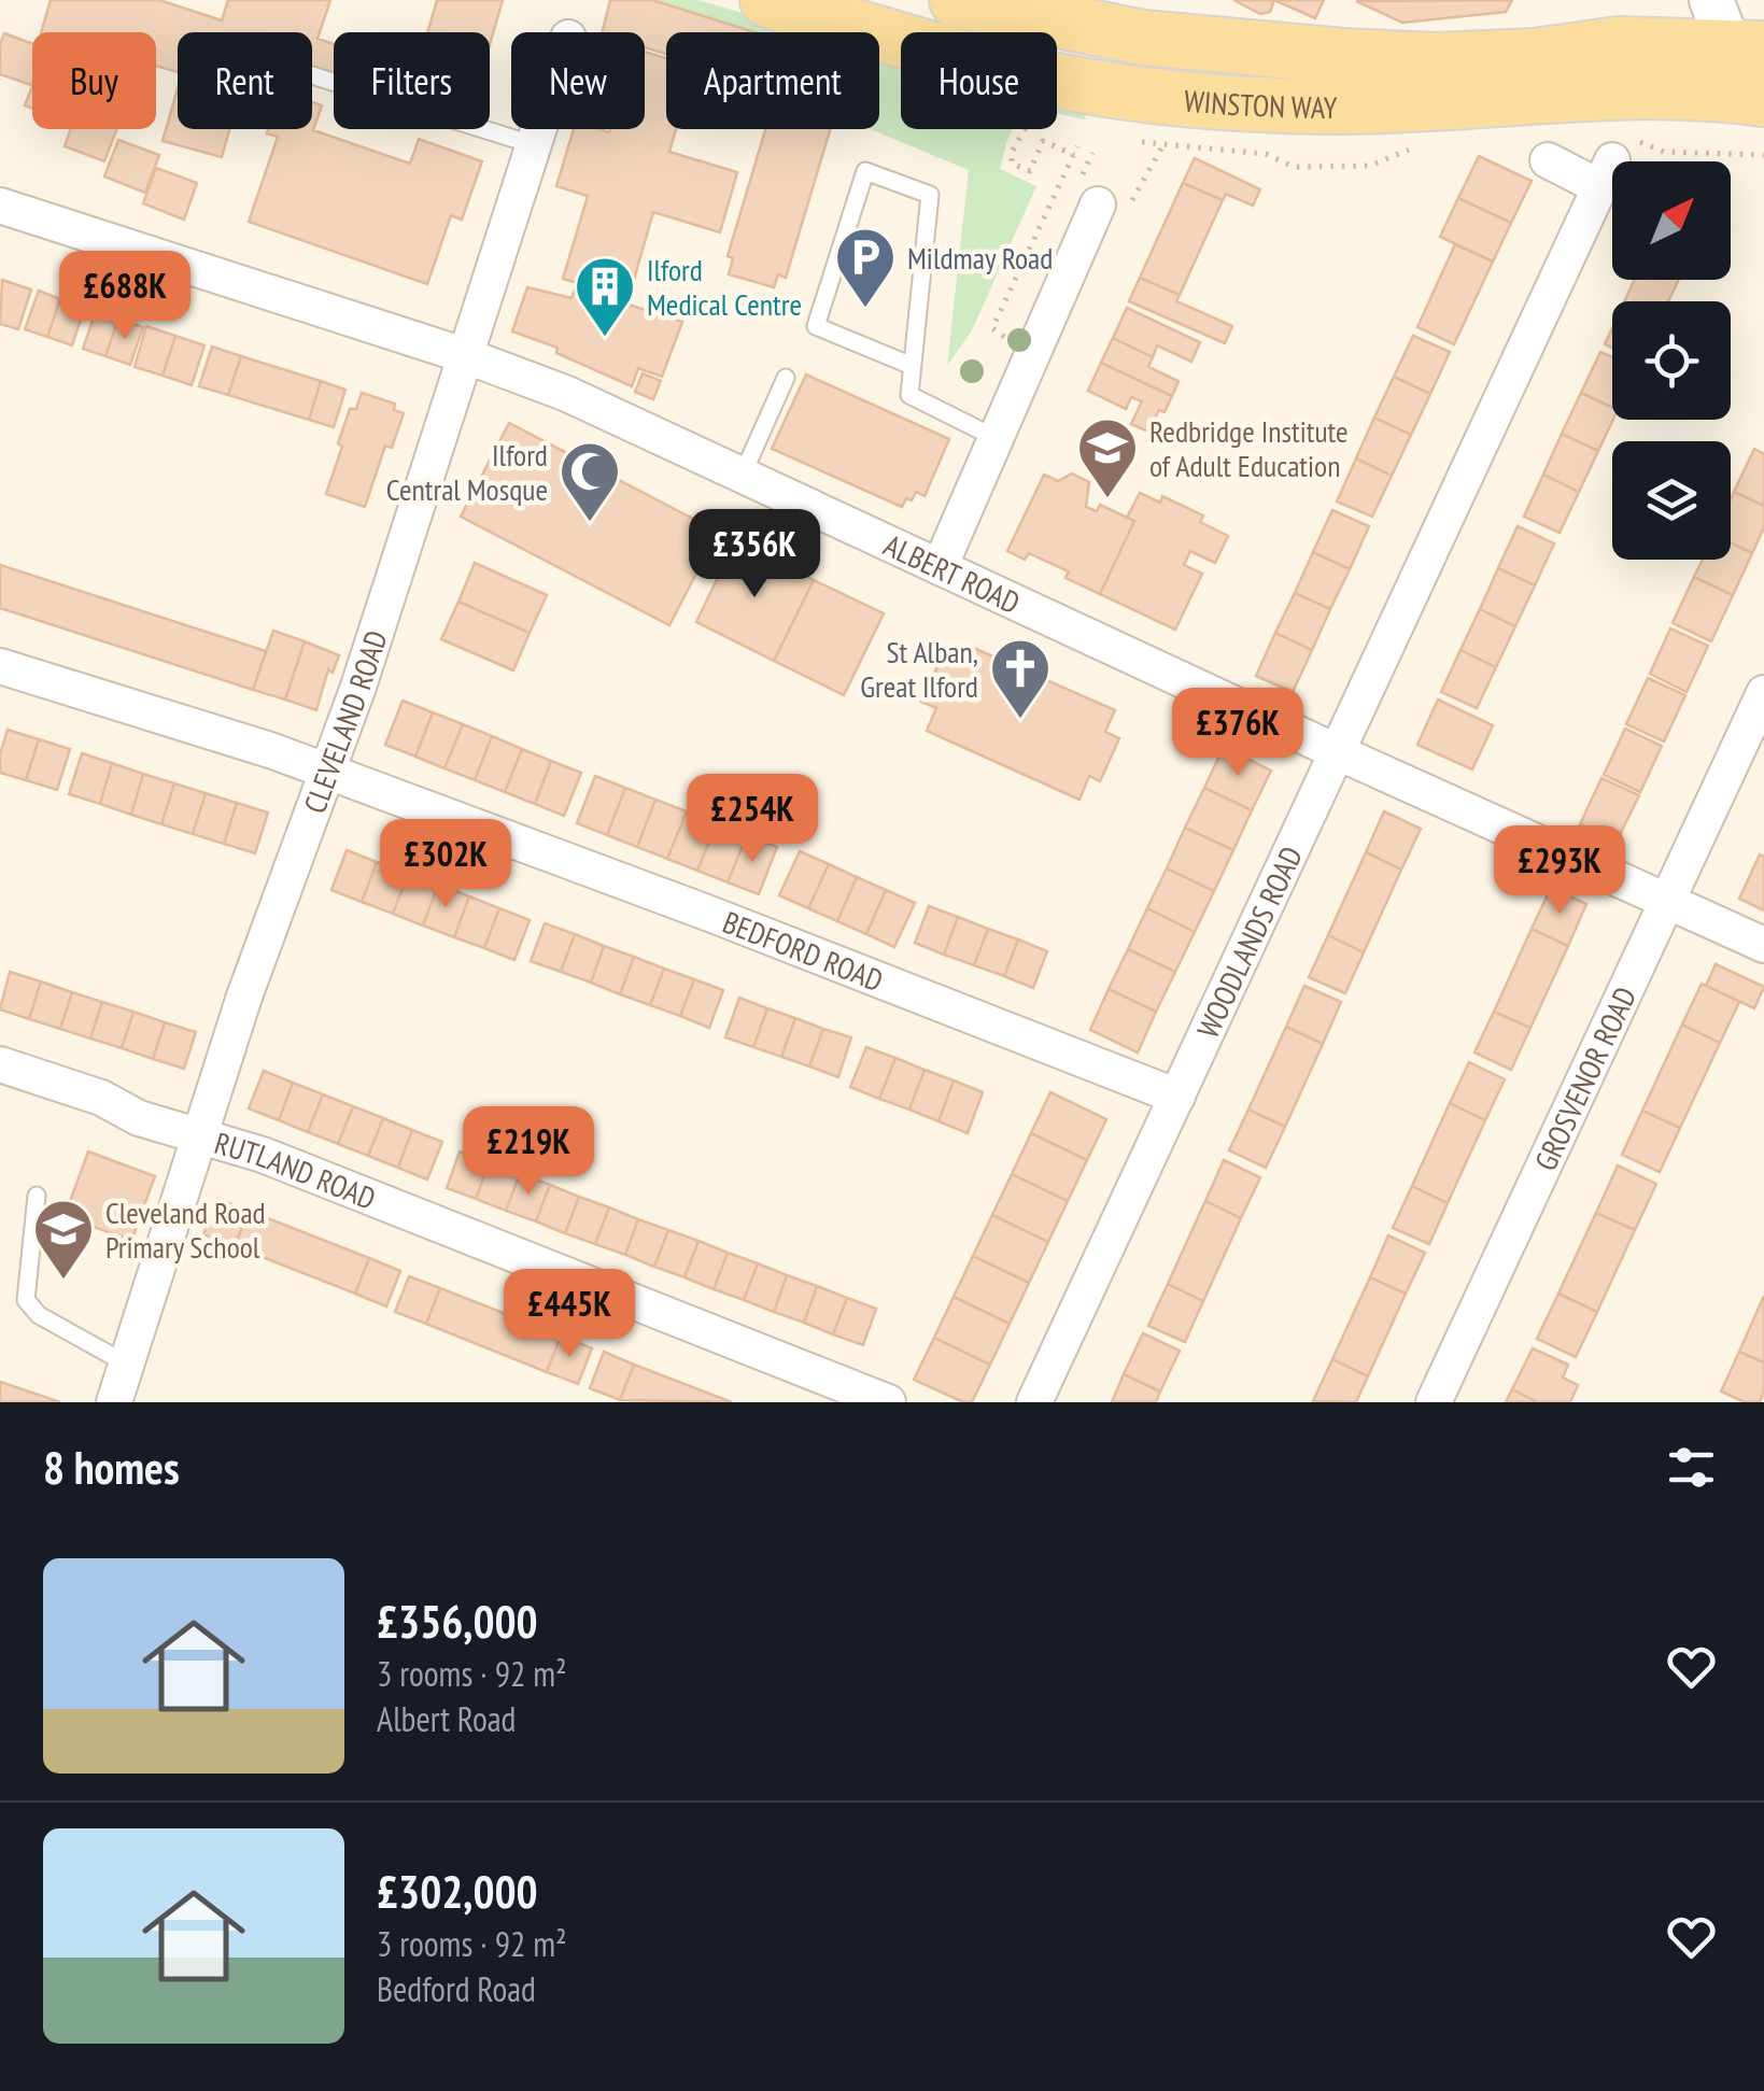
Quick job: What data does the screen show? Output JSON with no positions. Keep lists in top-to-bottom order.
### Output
{
  "streets": {
    "main road": ["WINSTON WAY"],
    "street": [
      "ALBERT ROAD",
      "CLEVELAND ROAD",
      "WOODLANDS ROAD",
      "BEDFORD ROAD",
      "GROSVENOR ROAD",
      "RUTLAND ROAD"
    ]
  },
  "crossings": [
    ["ALBERT ROAD", "CLEVELAND ROAD"],
    ["ALBERT ROAD", "WOODLANDS ROAD"],
    ["ALBERT ROAD", "GROSVENOR ROAD"],
    ["CLEVELAND ROAD", "BEDFORD ROAD"],
    ["CLEVELAND ROAD", "RUTLAND ROAD"],
    ["WOODLANDS ROAD", "BEDFORD ROAD"]
  ],
  "places": {
    "parking": ["Mildmay Road"],
    "building": ["Ilford Medical Centre"],
    "school or university": ["Redbridge Institute of Adult Education", "Cleveland Road Primary School"],
    "mosque": ["Ilford Central Mosque"],
    "church": ["St Alban, Great Ilford"]
  },
  "north": "top right",
  "page": {
    "chip": [
      "Buy",
      "Rent",
      "Filters",
      "New",
      "Apartment",
      "House"
    ],
    "price": [
      "£688K",
      "£356K",
      "£376K",
      "£254K",
      "£302K",
      "£293K",
      "£219K",
      "£445K"
    ],
    "heading": "8 homes",
    "list": [
      {
        "name": "£356,000",
        "note": "3 rooms · 92 m² · Albert Road"
      },
      {
        "name": "£302,000",
        "note": "3 rooms · 92 m² · Bedford Road"
      }
    ]
  }
}
